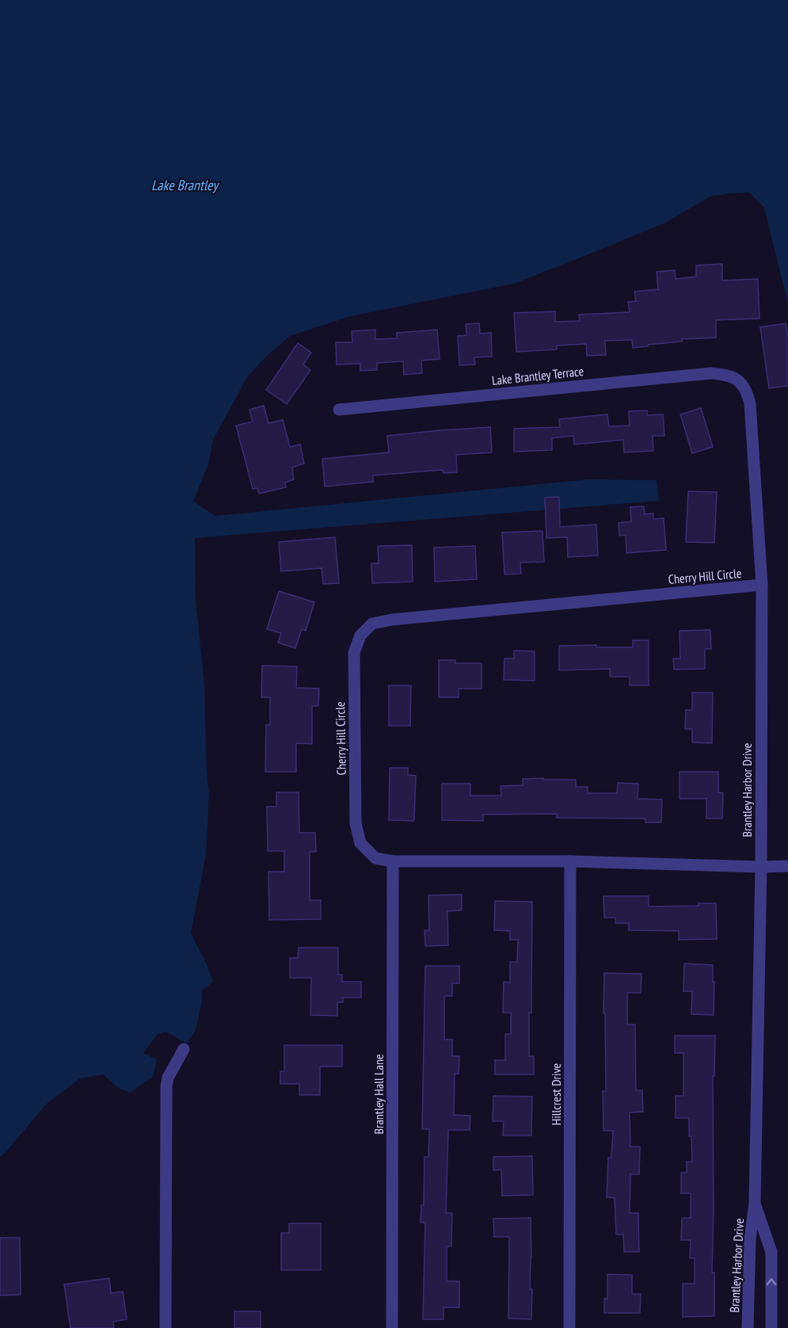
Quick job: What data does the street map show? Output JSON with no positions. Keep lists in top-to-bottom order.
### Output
{
  "streets": {
    "street": [
      "Lake Brantley Terrace",
      "Cherry Hill Circle",
      "Brantley Harbor Drive",
      "Brantley Hall Lane",
      "Hillcrest Drive"
    ]
  },
  "crossings": [
    ["Lake Brantley Terrace", "Brantley Harbor Drive"],
    ["Cherry Hill Circle", "Brantley Harbor Drive"],
    ["Cherry Hill Circle", "Brantley Hall Lane"],
    ["Cherry Hill Circle", "Hillcrest Drive"]
  ],
  "water": ["Lake Brantley"]
}
